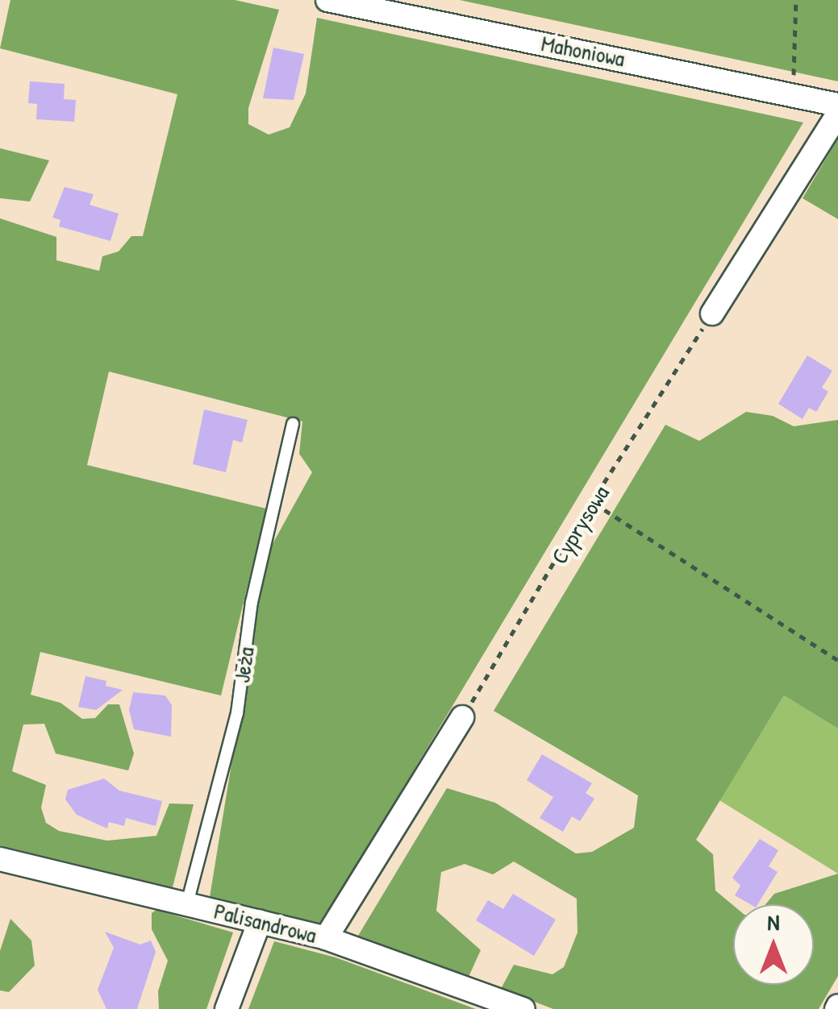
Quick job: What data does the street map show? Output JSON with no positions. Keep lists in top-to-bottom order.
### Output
{
  "streets": {
    "street": ["Mahoniowa", "Palisandrowa"],
    "lane": ["Jeża"],
    "path": ["Cyprysowa"]
  },
  "crossings": [
    ["Jeża", "Palisandrowa"]
  ],
  "north": "top"
}
